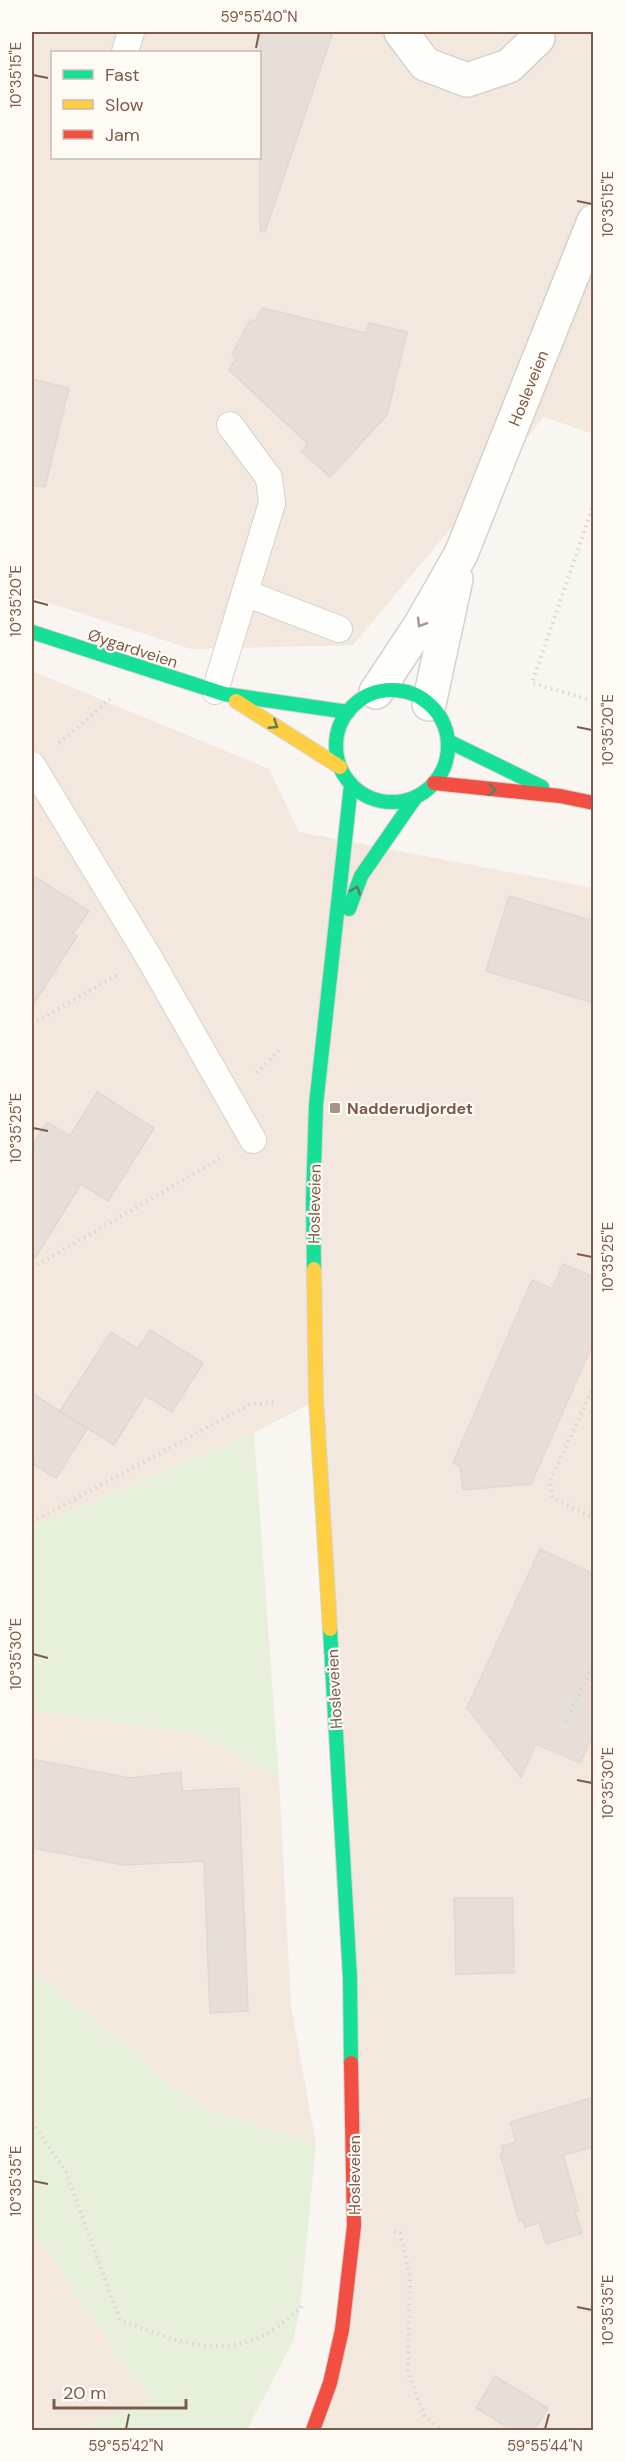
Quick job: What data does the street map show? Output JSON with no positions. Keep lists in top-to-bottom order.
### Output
{
  "streets": {
    "street": ["Hosleveien", "Øygardveien"]
  },
  "crossings": [
    ["Hosleveien", "Øygardveien"]
  ],
  "places": {
    "transit": ["Nadderudjordet"]
  },
  "legend": ["Fast", "Slow", "Jam"],
  "scale_bar": "20 m",
  "coordinates": [
    "59°55'40\"N",
    "10°35'15\"E",
    "10°35'20\"E",
    "10°35'25\"E",
    "10°35'30\"E",
    "10°35'35\"E",
    "59°55'42\"N",
    "59°55'44\"N"
  ]
}
